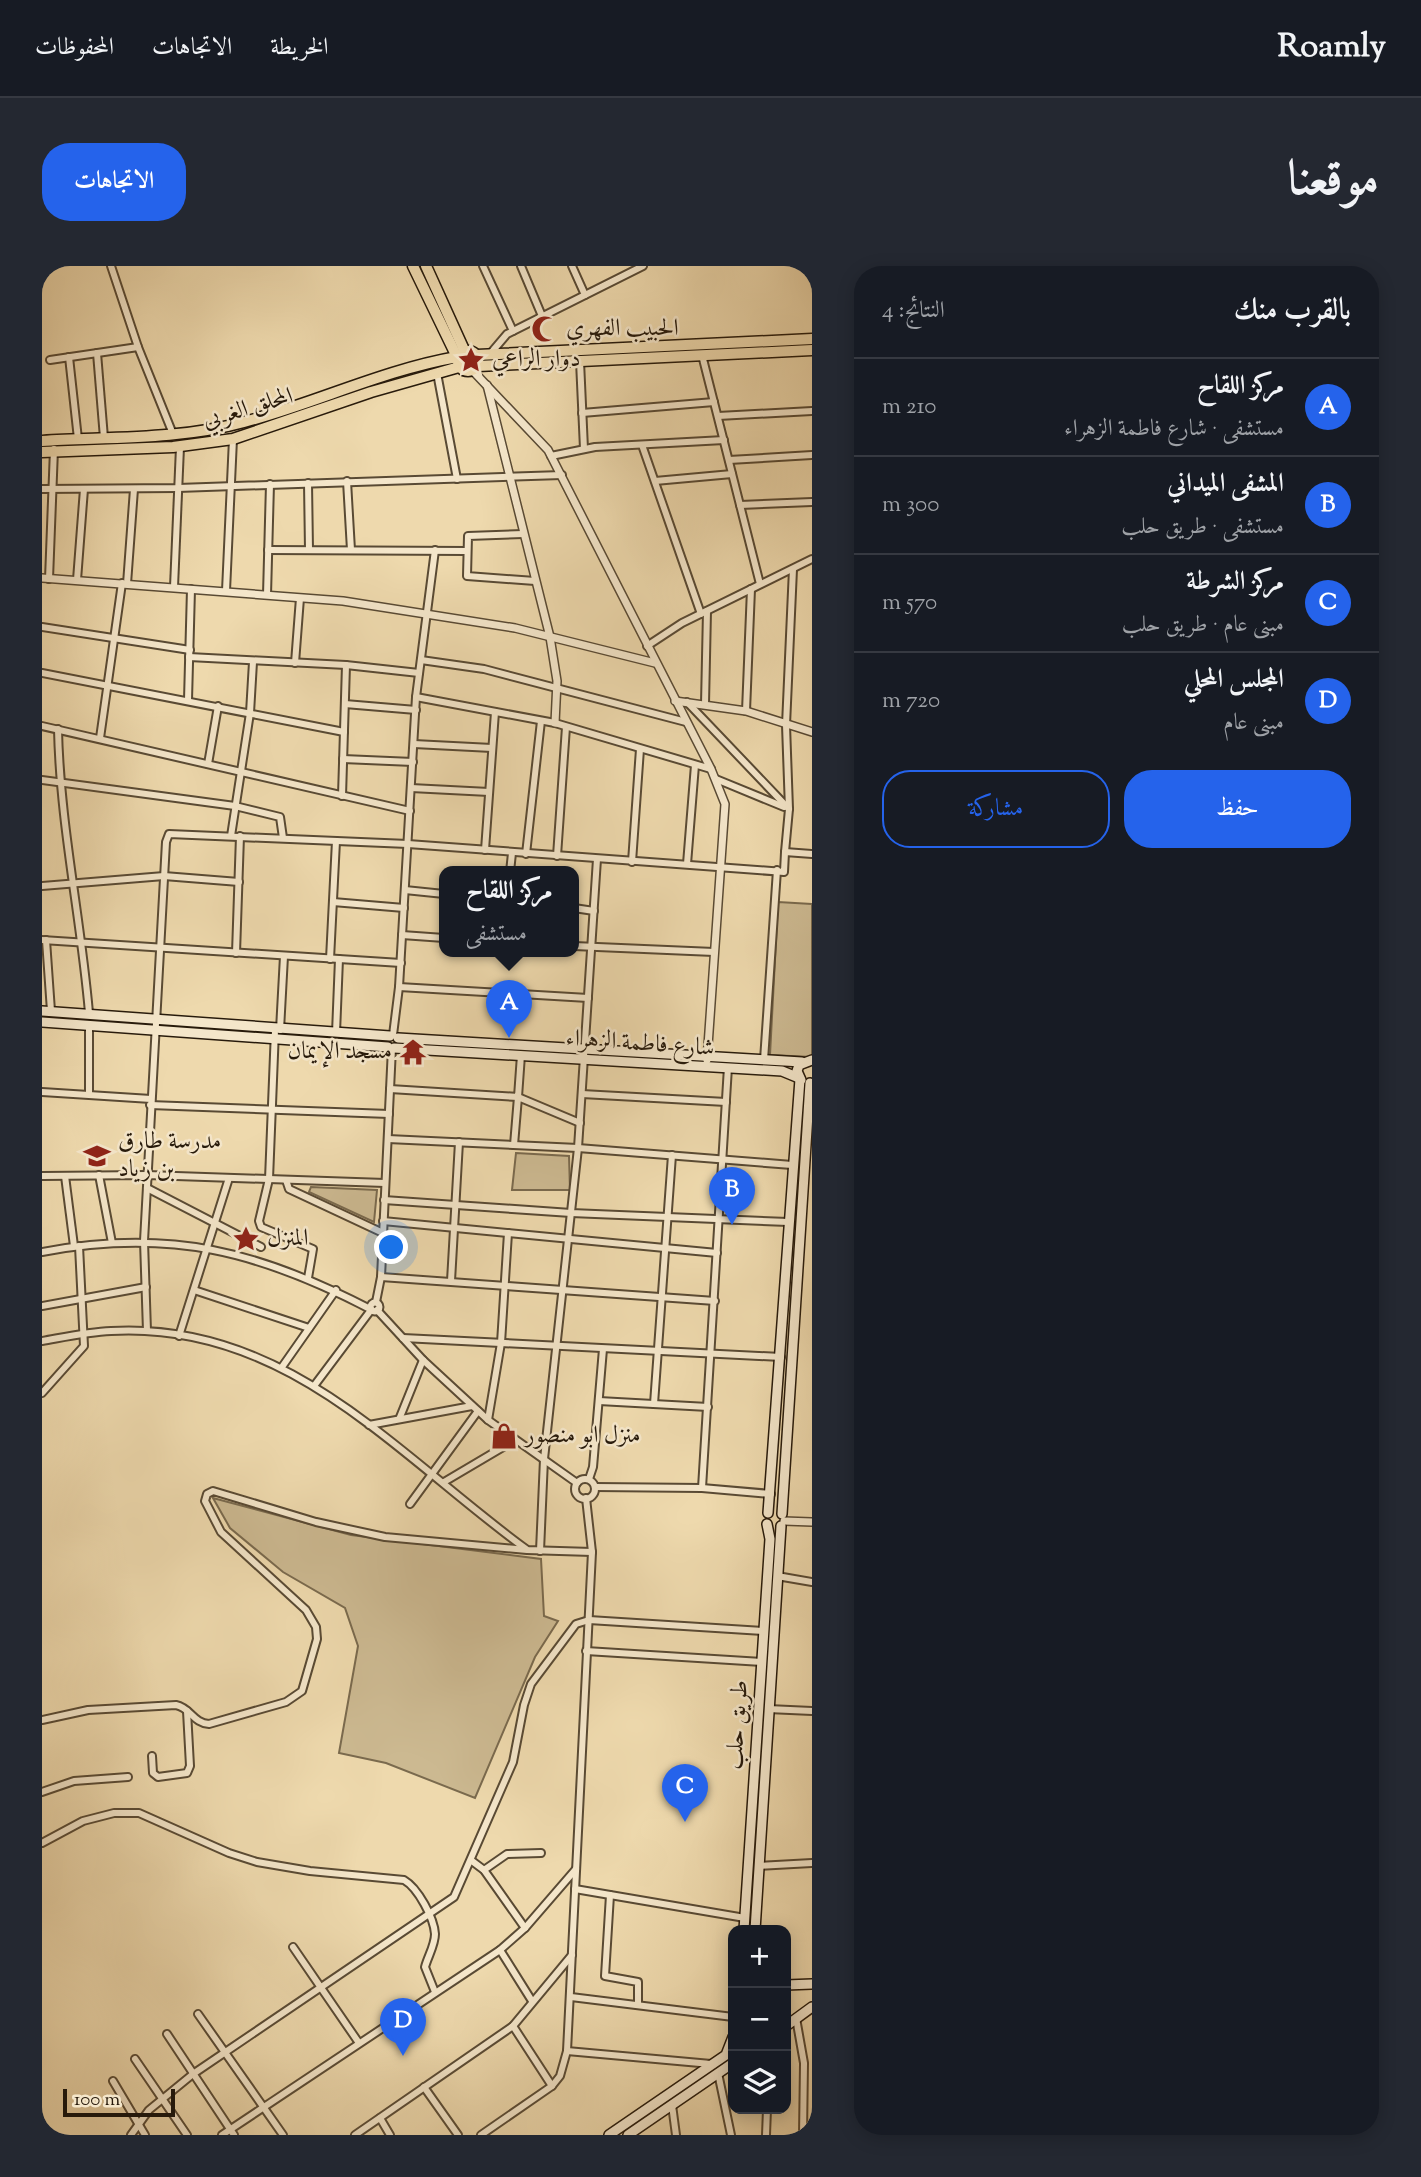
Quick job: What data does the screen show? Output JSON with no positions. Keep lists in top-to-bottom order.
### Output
{
  "streets": {
    "main road": ["المحلق الغربي", "شارع فاطمة الزهراء", "طريق حلب"]
  },
  "places": {
    "mosque": ["الحبيب الفهري"],
    "place": ["دوار الراعي", "المنزل"],
    "temple": ["مسجد الإيمان"],
    "school or university": ["مدرسة طارق بن زياد"],
    "shop": ["منزل ابو منصور"]
  },
  "scale_bar": "100 m",
  "page": {
    "header": "Roamly",
    "nav": ["الخريطة", "الاتجاهات", "المحفوظات"],
    "title": "موقعنا",
    "buttons": [
      "الاتجاهات",
      ["حفظ", "مشاركة"]
    ],
    "heading": ["بالقرب منك", "النتائج: 4"],
    "list": [
      {
        "mark": "A",
        "name": "مركز اللقاح",
        "note": "مستشفى · شارع فاطمة الزهراء",
        "value": "210 m"
      },
      {
        "mark": "B",
        "name": "المشفى الميداني",
        "note": "مستشفى · طريق حلب",
        "value": "300 m"
      },
      {
        "mark": "C",
        "name": "مركز الشرطة",
        "note": "مبنى عام · طريق حلب",
        "value": "570 m"
      },
      {
        "mark": "D",
        "name": "المجلس المحلي",
        "note": "مبنى عام",
        "value": "720 m"
      }
    ],
    "popup": ["مركز اللقاح", "مستشفى"],
    "pins": [
      "A",
      "B",
      "C",
      "D"
    ],
    "map_buttons": ["+", "−"],
    "scale": "100 m"
  }
}
